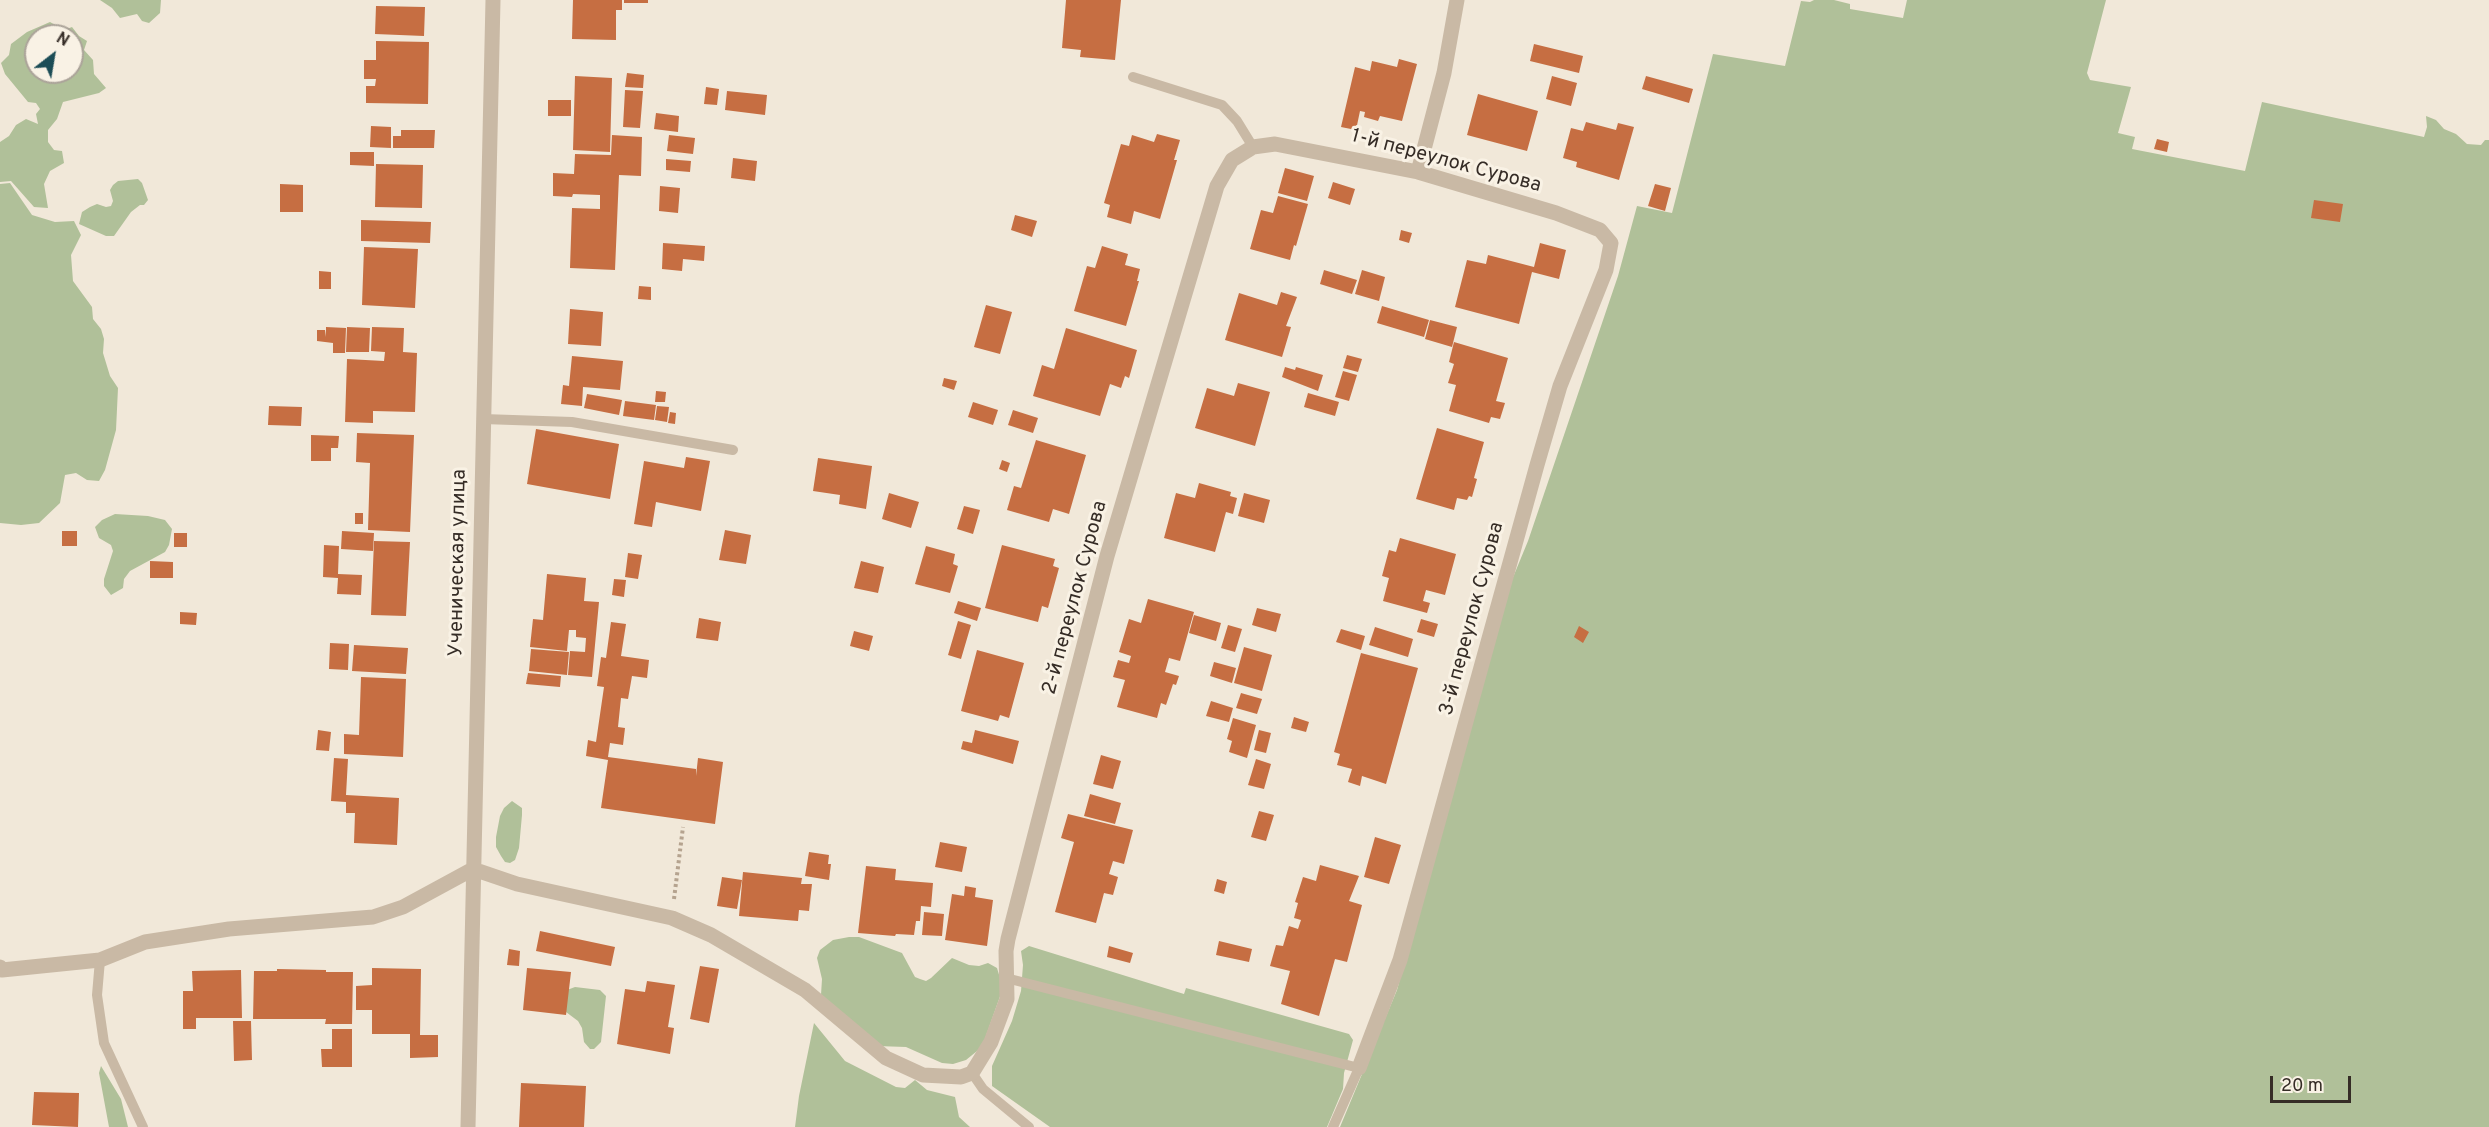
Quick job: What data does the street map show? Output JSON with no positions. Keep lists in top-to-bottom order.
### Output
{
  "streets": {
    "street": [
      "1-й переулок Сурова",
      "Ученическая улица",
      "2-й переулок Сурова",
      "3-й переулок Сурова"
    ]
  },
  "crossings": [
    ["1-й переулок Сурова", "2-й переулок Сурова"],
    ["1-й переулок Сурова", "3-й переулок Сурова"]
  ],
  "scale_bar": "20 m",
  "north": "top right"
}
